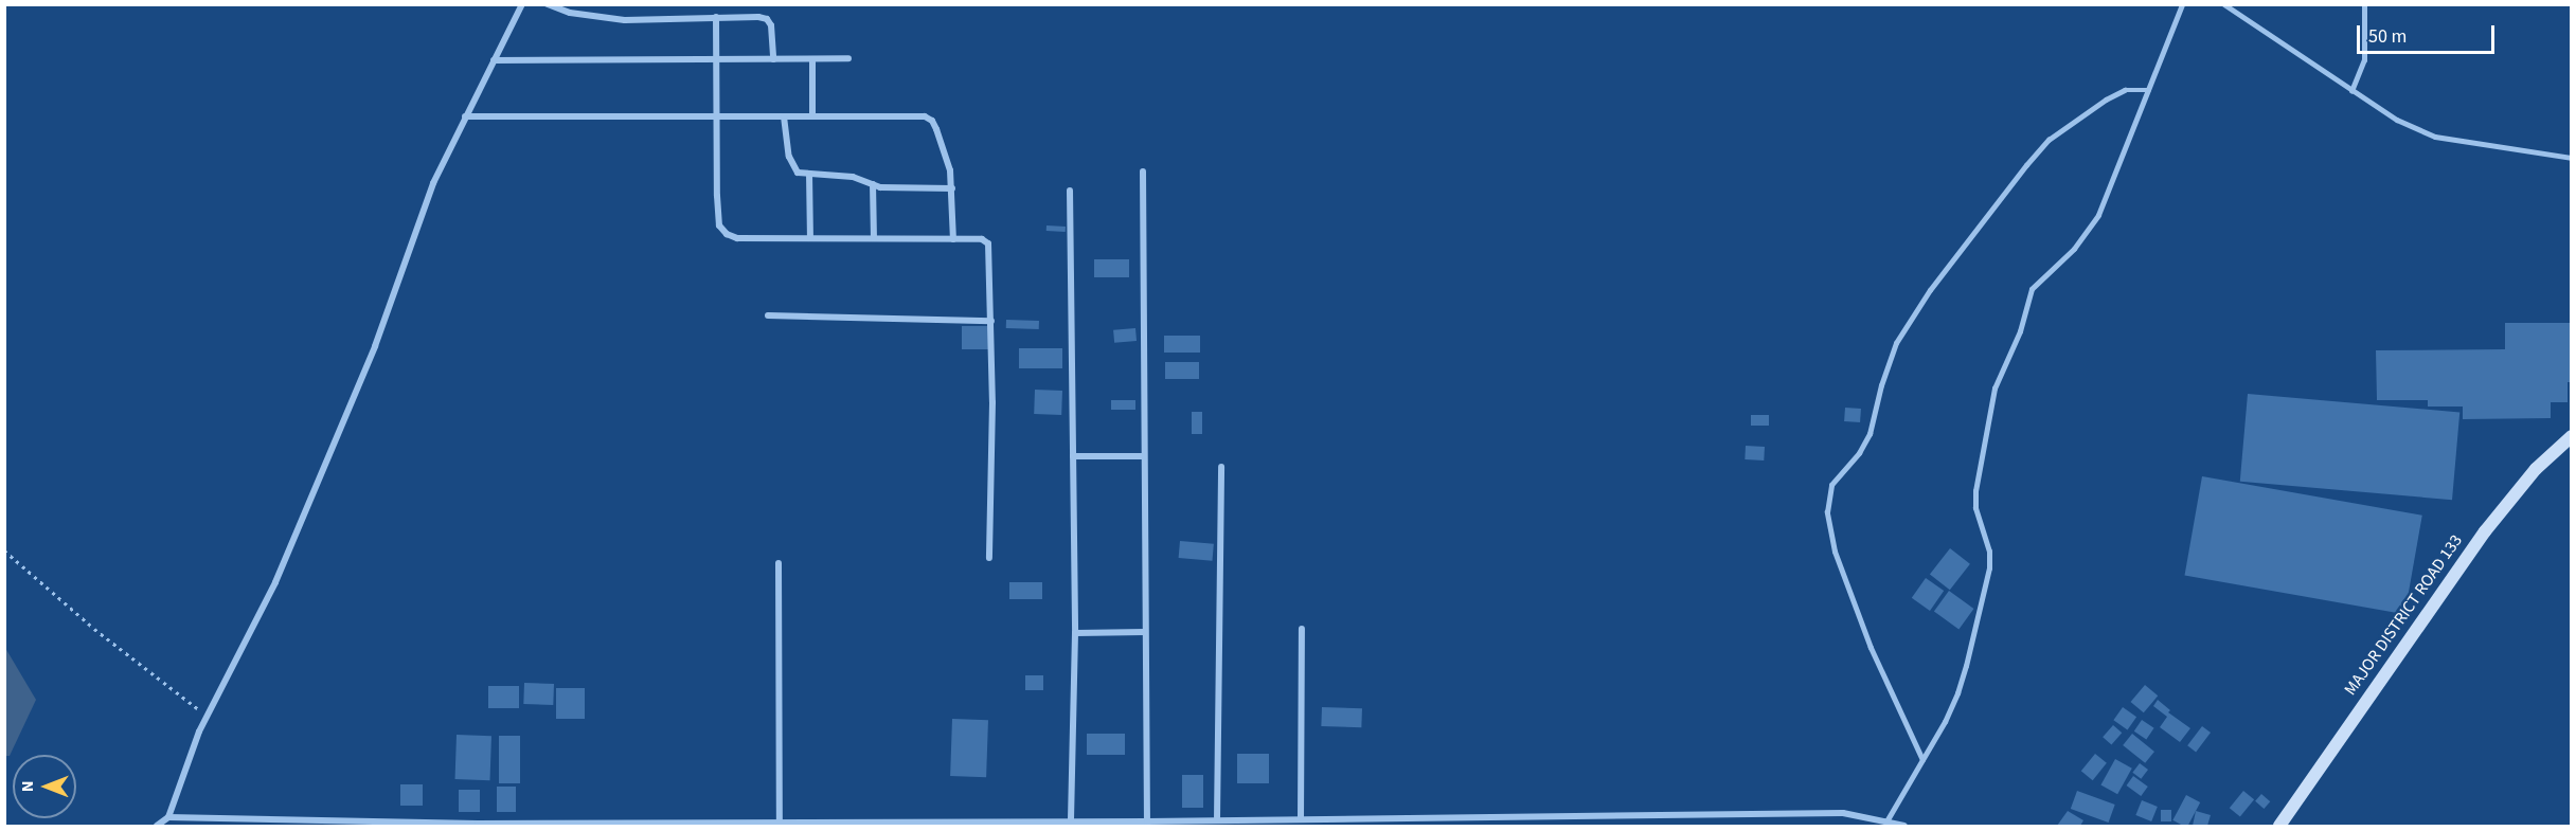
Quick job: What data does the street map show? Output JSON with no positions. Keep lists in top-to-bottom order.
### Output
{
  "streets": {
    "main road": ["MAJOR DISTRICT ROAD 133"]
  },
  "scale_bar": "50 m",
  "north": "left"
}
